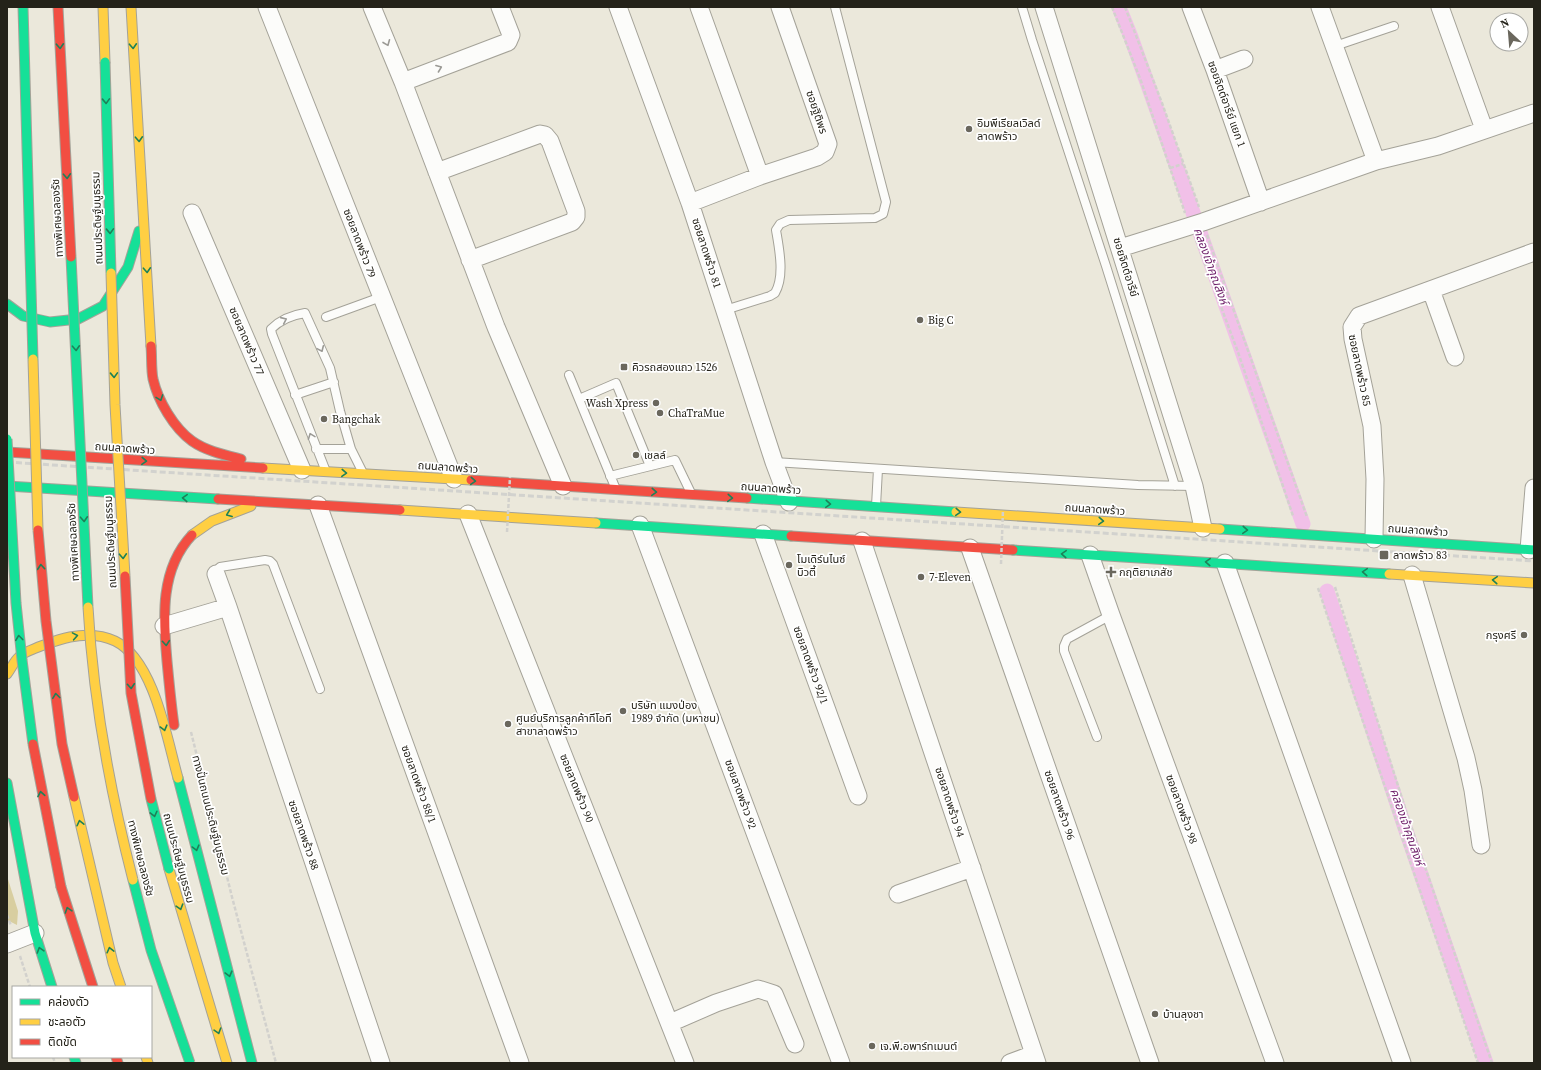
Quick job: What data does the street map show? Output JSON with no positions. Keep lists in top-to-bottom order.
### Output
{
  "streets": {
    "main road": ["ทางพิเศษฉลองรัช", "ถนนประดิษฐ์มนูธรรม", "ถนนลาดพร้าว"],
    "street": [
      "ซอยจิตต์อารีย์ แยก 1",
      "ซอยฐิติพร",
      "ซอยลาดพร้าว 79",
      "ซอยลาดพร้าว 81",
      "ซอยจิตต์อารีย์",
      "ซอยลาดพร้าว 77",
      "ซอยลาดพร้าว 85",
      "ซอยลาดพร้าว 92/1",
      "ซอยลาดพร้าว 88/1",
      "ซอยลาดพร้าว 90",
      "ซอยลาดพร้าว 92",
      "ซอยลาดพร้าว 94",
      "ซอยลาดพร้าว 96",
      "ซอยลาดพร้าว 98",
      "ซอยลาดพร้าว 88"
    ],
    "path": ["ทางปั่นถนนประดิษฐ์มนูธรรม"]
  },
  "crossings": [
    ["ซอยฐิติพร", "ซอยลาดพร้าว 81"],
    ["ซอยลาดพร้าว 79", "ถนนลาดพร้าว"],
    ["ซอยลาดพร้าว 81", "ถนนลาดพร้าว"],
    ["ซอยจิตต์อารีย์", "ถนนลาดพร้าว"],
    ["ซอยลาดพร้าว 77", "ถนนลาดพร้าว"],
    ["ซอยลาดพร้าว 85", "ถนนลาดพร้าว"]
  ],
  "water": ["คลองเจ้าคุณสิงห์"],
  "places": {
    "other": [
      "อิมพีเรียลเวิลด์ ลาดพร้าว",
      "Big C",
      "Wash Xpress",
      "ChaTraMue",
      "Bangchak",
      "เชลล์",
      "โมเดิร์นไนซ์ บิวตี้",
      "7-Eleven",
      "กรุงศรี",
      "บริษัท แมงป่อง 1989 จำกัด (มหาชน)",
      "ศูนย์บริการลูกค้าทีโอที สาขาลาดพร้าว",
      "บ้านลุงชา",
      "เจ.พี.อพาร์ทเมนต์"
    ],
    "transit": ["คิวรถสองแถว 1526", "ลาดพร้าว 83"],
    "health": ["กฤติยาเภสัช"]
  },
  "legend": ["คล่องตัว", "ชะลอตัว", "ติดขัด"],
  "north": "top left"
}
